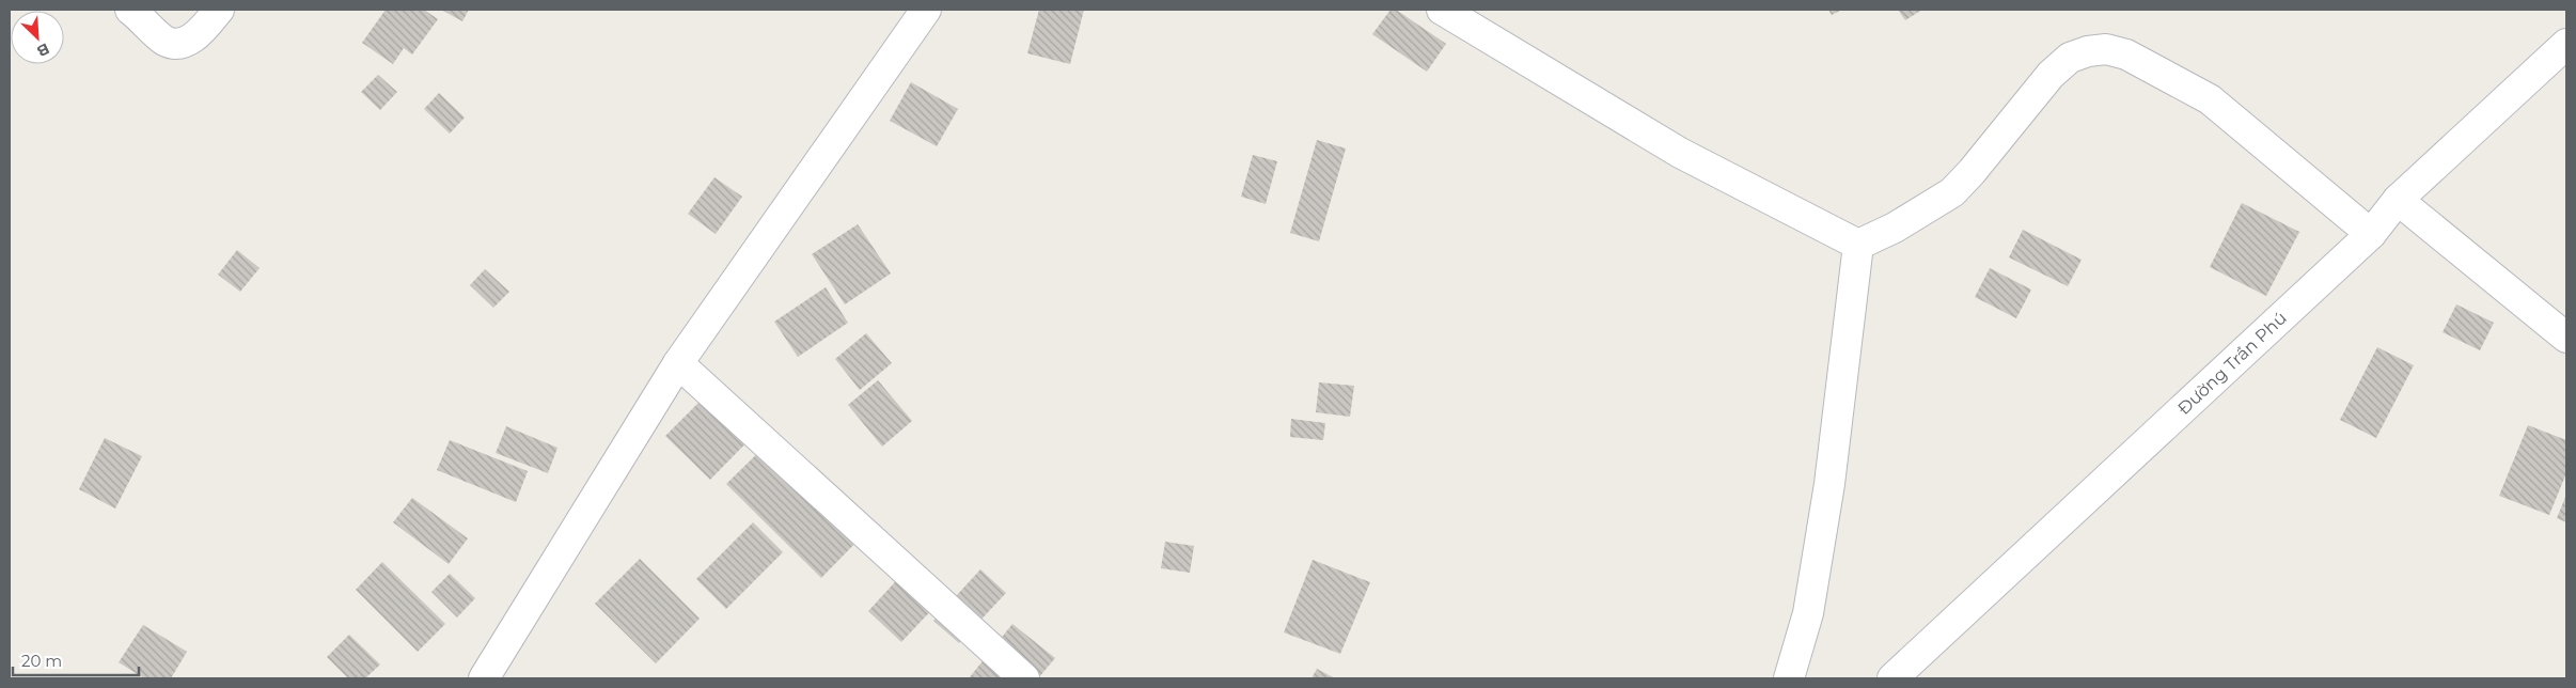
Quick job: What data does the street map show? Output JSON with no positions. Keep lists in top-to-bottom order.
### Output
{
  "streets": {
    "street": ["Đường Trần Phú"]
  },
  "scale_bar": "20 m",
  "north": "bottom right"
}
